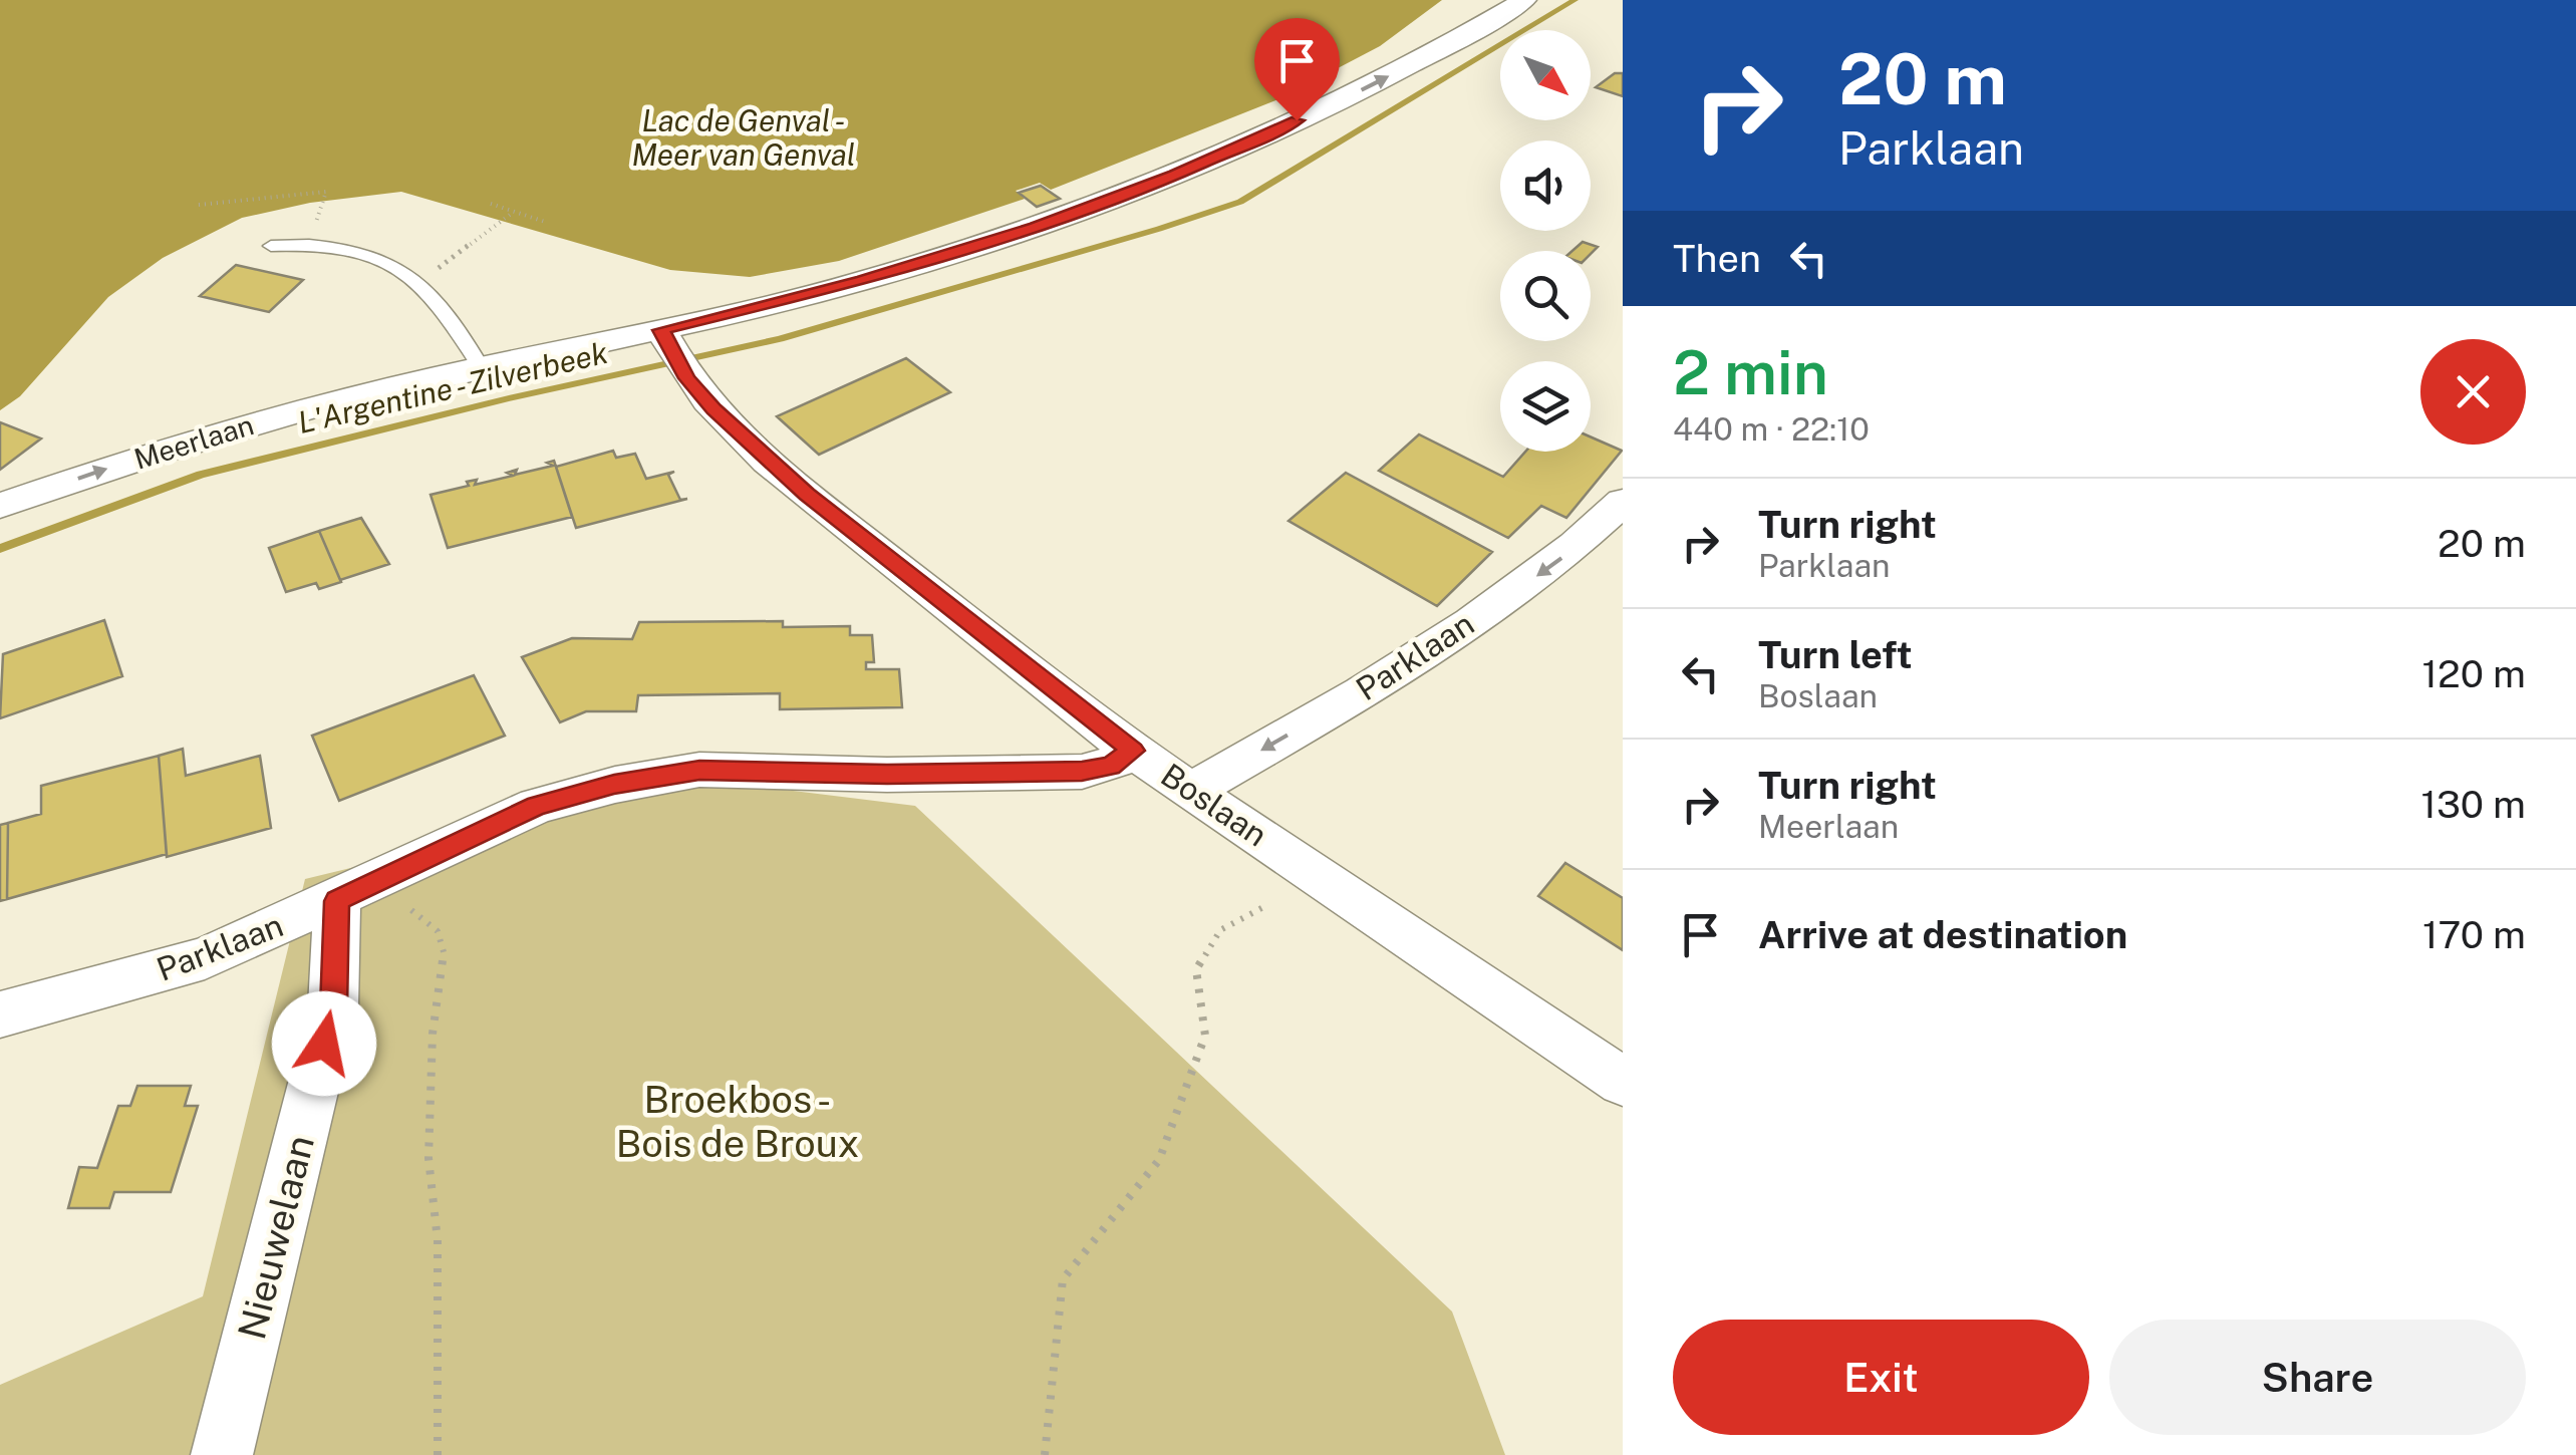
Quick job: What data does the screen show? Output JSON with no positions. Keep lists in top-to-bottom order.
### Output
{
  "streets": {
    "street": [
      "Meerlaan",
      "Parklaan",
      "Boslaan",
      "Nieuwelaan"
    ]
  },
  "crossings": [
    ["Meerlaan", "Boslaan"],
    ["Parklaan", "Boslaan"],
    ["Parklaan", "Nieuwelaan"]
  ],
  "one_way": ["Meerlaan"],
  "water": ["Lac de Genval - Meer van Genval", "L'Argentine - Zilverbeek"],
  "parks": ["Broekbos - Bois de Broux"],
  "north": "bottom right",
  "page": {
    "turn": ["20 m", "Parklaan"],
    "then": "Then",
    "heading": ["2 min", "440 m · 22:10"],
    "list": [
      {
        "name": "Turn right",
        "note": "Parklaan",
        "value": "20 m"
      },
      {
        "name": "Turn left",
        "note": "Boslaan",
        "value": "120 m"
      },
      {
        "name": "Turn right",
        "note": "Meerlaan",
        "value": "130 m"
      },
      {
        "name": "Arrive at destination",
        "value": "170 m"
      }
    ],
    "buttons": ["Exit", "Share"]
  }
}
